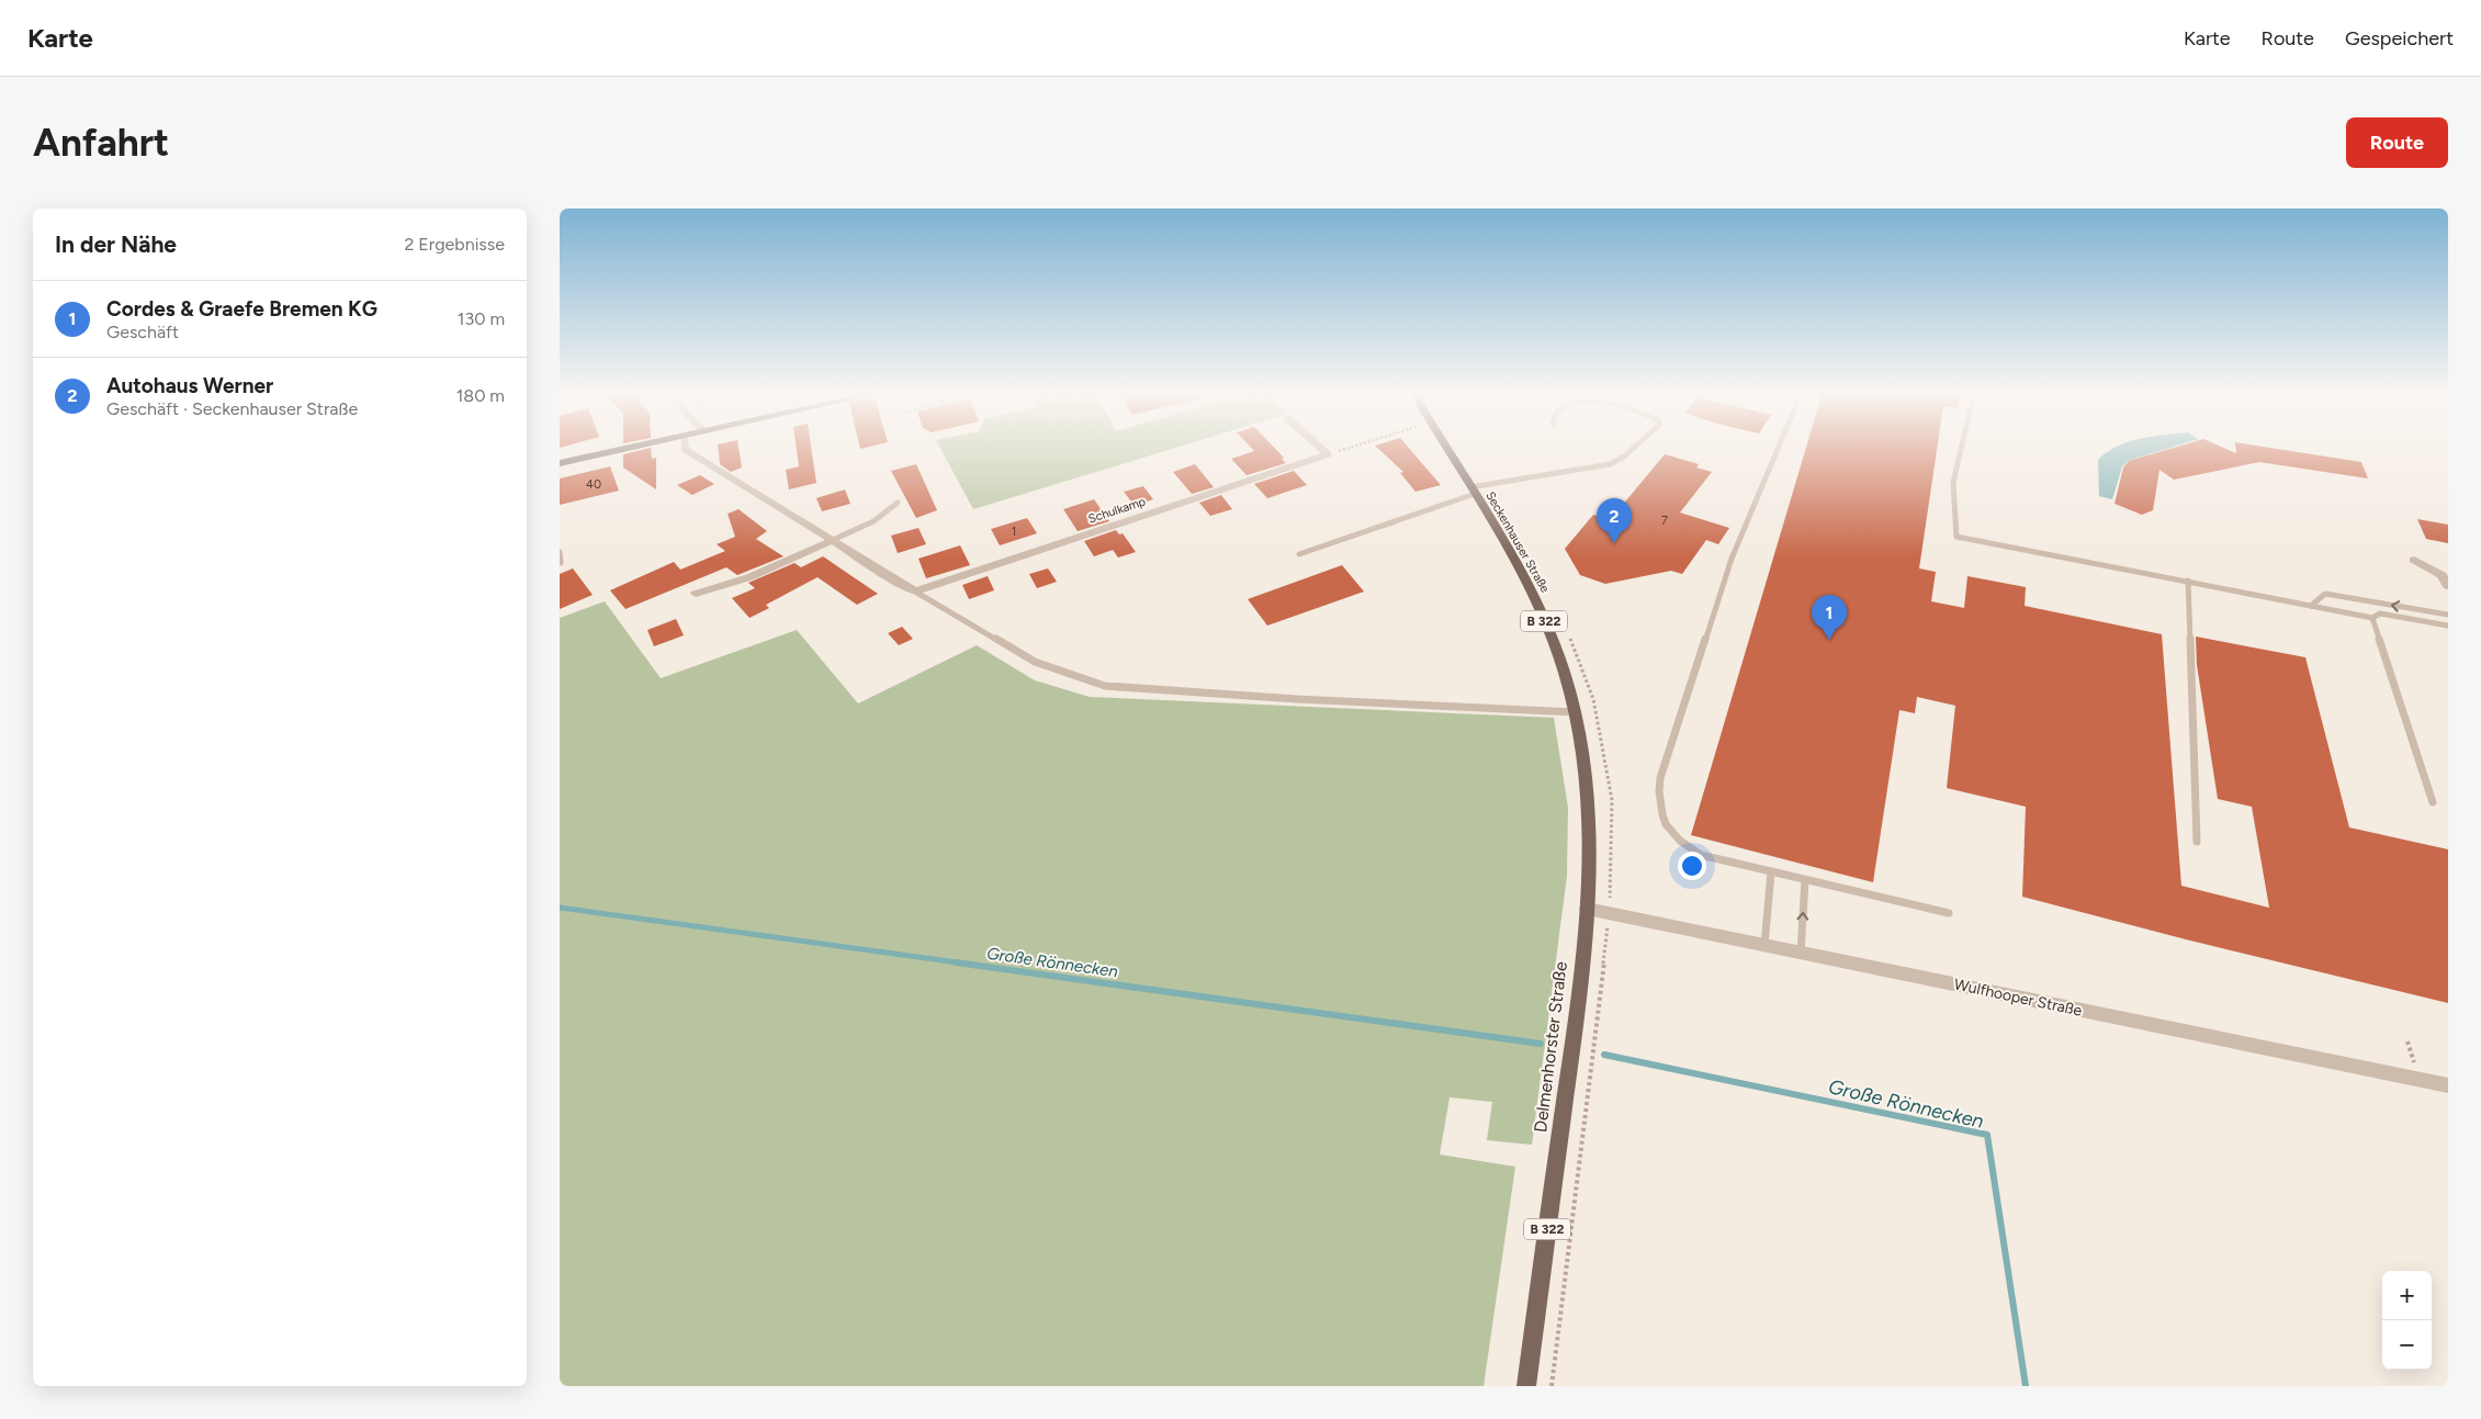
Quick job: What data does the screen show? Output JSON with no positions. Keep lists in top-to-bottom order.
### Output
{
  "streets": {
    "main road": ["Seckenhauser Straße", "B 322", "Delmenhorster Straße"],
    "street": ["Schulkamp", "Wulfhooper Straße"]
  },
  "crossings": [
    ["Seckenhauser Straße", "Delmenhorster Straße"],
    ["Wulfhooper Straße", "Delmenhorster Straße"]
  ],
  "water": ["Große Rönnecken"],
  "house_numbers": ["40", "7", "1"],
  "page": {
    "header": "Karte",
    "nav": ["Karte", "Route", "Gespeichert"],
    "buttons": "Route",
    "title": "Anfahrt",
    "heading": ["In der Nähe", "2 Ergebnisse"],
    "list": [
      {
        "mark": "1",
        "name": "Cordes & Graefe Bremen KG",
        "note": "Geschäft",
        "value": "130 m"
      },
      {
        "mark": "2",
        "name": "Autohaus Werner",
        "note": "Geschäft · Seckenhauser Straße",
        "value": "180 m"
      }
    ],
    "pins": ["2", "1"],
    "map_buttons": ["+", "−"]
  }
}
